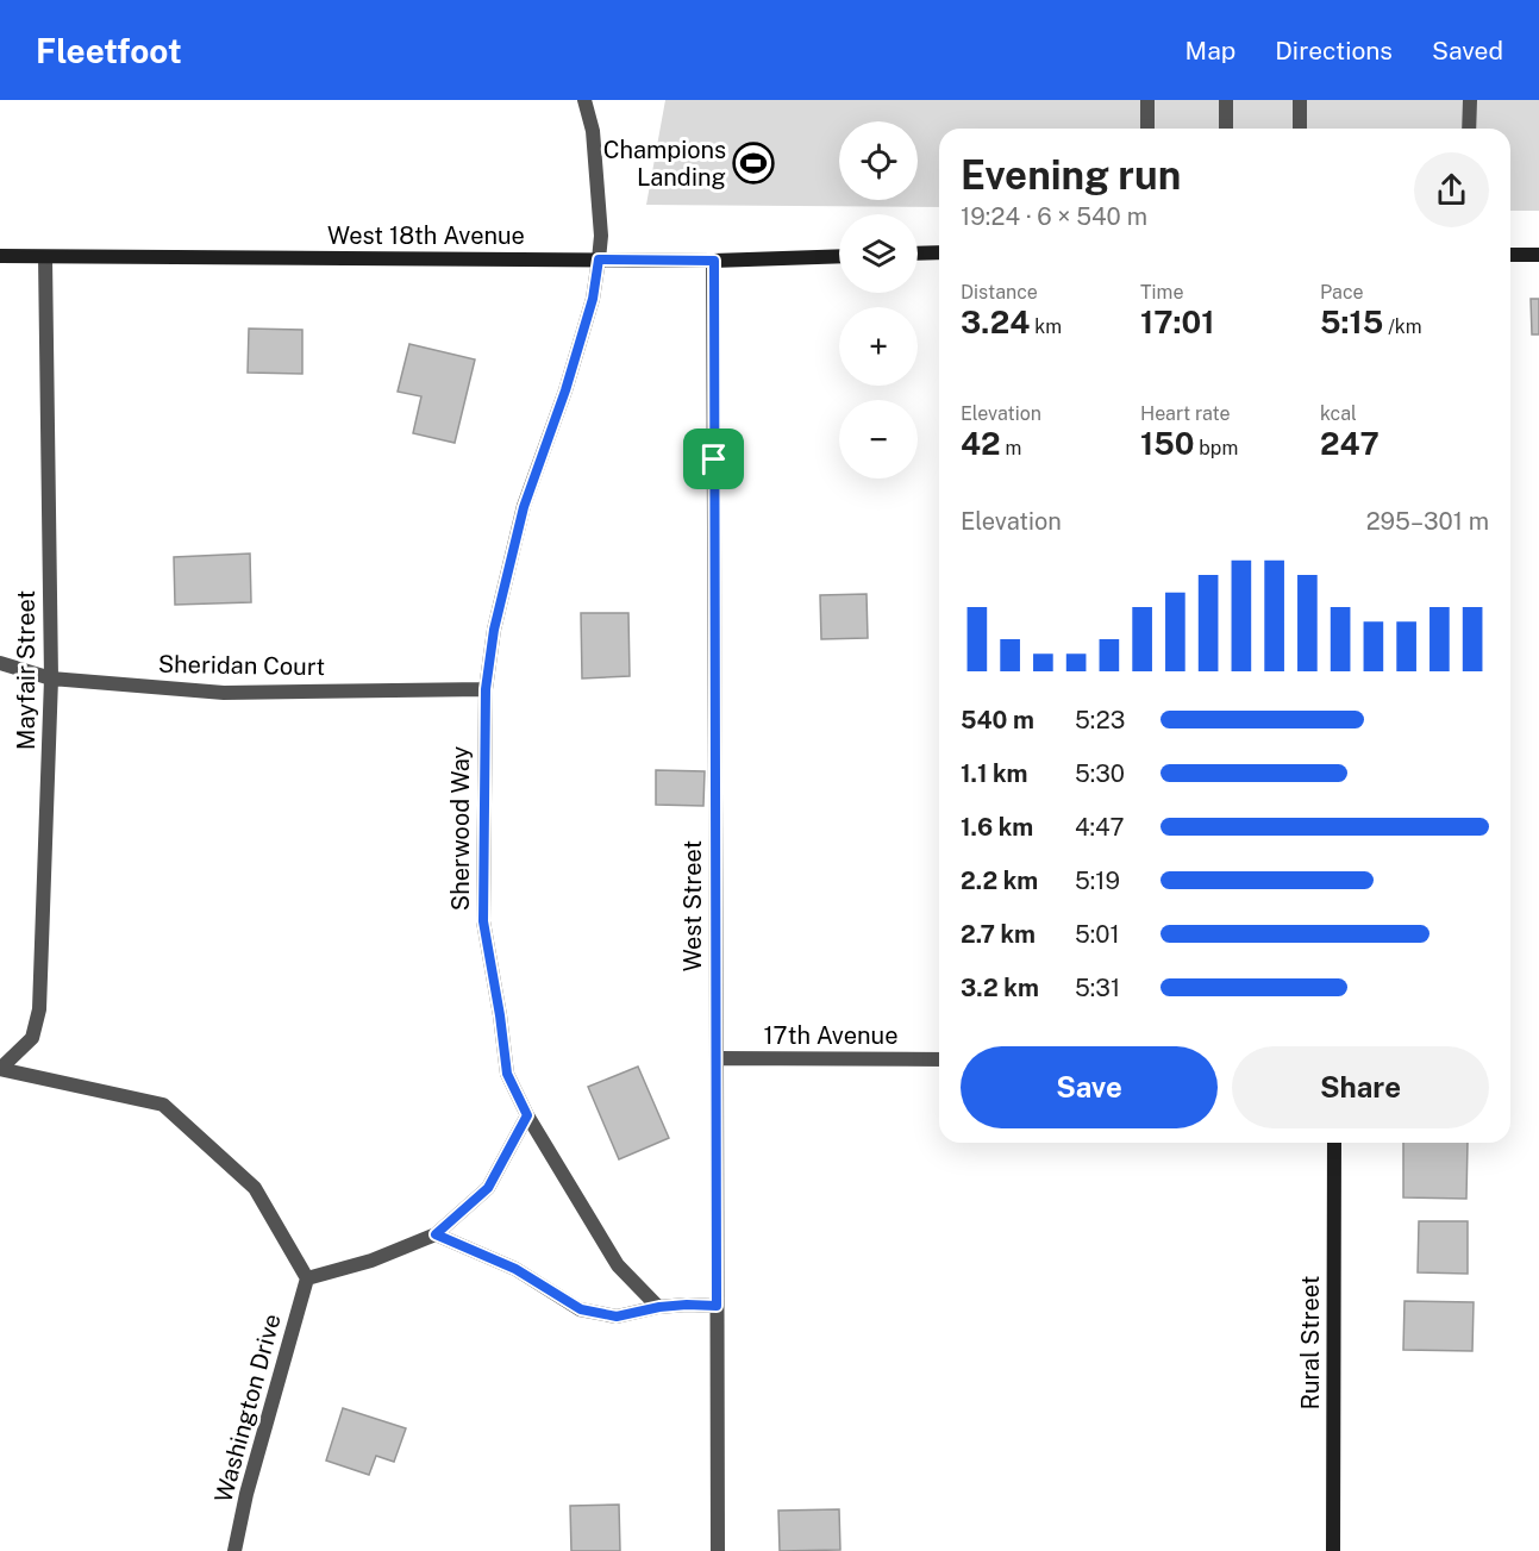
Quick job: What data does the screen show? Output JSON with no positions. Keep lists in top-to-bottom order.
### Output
{
  "streets": {
    "street": [
      "West 18th Avenue",
      "Sheridan Court",
      "Mayfair Street",
      "Sherwood Way",
      "West Street",
      "17th Avenue",
      "Rural Street",
      "Washington Drive"
    ]
  },
  "crossings": [
    ["West 18th Avenue", "Mayfair Street"],
    ["West 18th Avenue", "Sherwood Way"],
    ["West 18th Avenue", "West Street"],
    ["Sheridan Court", "Mayfair Street"],
    ["Sheridan Court", "Sherwood Way"],
    ["West Street", "17th Avenue"]
  ],
  "places": {
    "sports": ["Champions Landing"]
  },
  "page": {
    "header": "Fleetfoot",
    "nav": ["Map", "Directions", "Saved"],
    "map_buttons": ["+", "−"],
    "heading": ["Evening run", "19:24 · 6 × 540 m"],
    "stats": [
      ["Distance", "3.24 km"],
      ["Time", "17:01"],
      ["Pace", "5:15 /km"],
      ["Elevation", "42 m"],
      ["Heart rate", "150 bpm"],
      ["kcal", "247"]
    ],
    "chart": ["Elevation", "295–301 m"],
    "list": [
      {
        "name": "540 m",
        "note": "5:23"
      },
      {
        "name": "1.1 km",
        "note": "5:30"
      },
      {
        "name": "1.6 km",
        "note": "4:47"
      },
      {
        "name": "2.2 km",
        "note": "5:19"
      },
      {
        "name": "2.7 km",
        "note": "5:01"
      },
      {
        "name": "3.2 km",
        "note": "5:31"
      }
    ],
    "buttons": ["Save", "Share"]
  }
}
